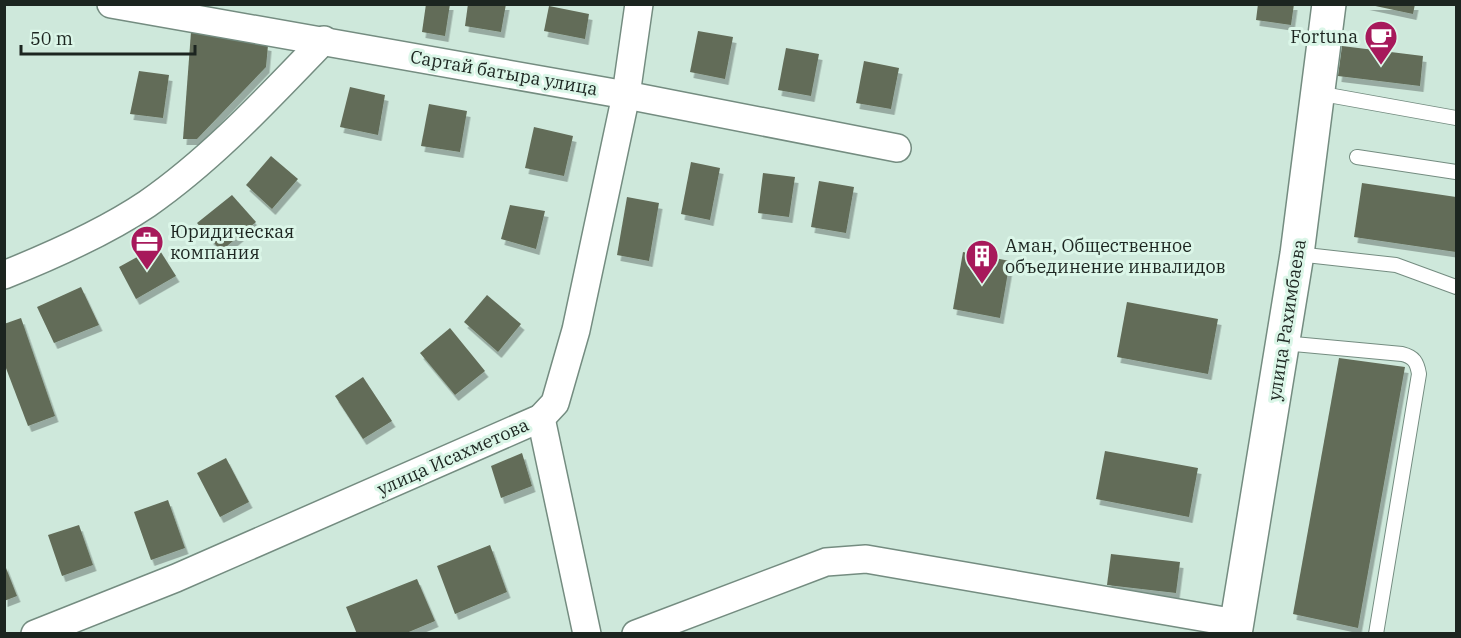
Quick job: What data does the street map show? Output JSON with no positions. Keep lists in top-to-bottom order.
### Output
{
  "streets": {
    "street": ["Сартай батыра улица", "улица Рахимбаева", "улица Исахметова"]
  },
  "crossings": [
    ["Сартай батыра улица", "улица Исахметова"]
  ],
  "places": {
    "cafe": ["Fortuna"],
    "office": ["Юридическая компания"],
    "building": ["Аман, Общественное объединение инвалидов"]
  },
  "scale_bar": "50 m"
}
